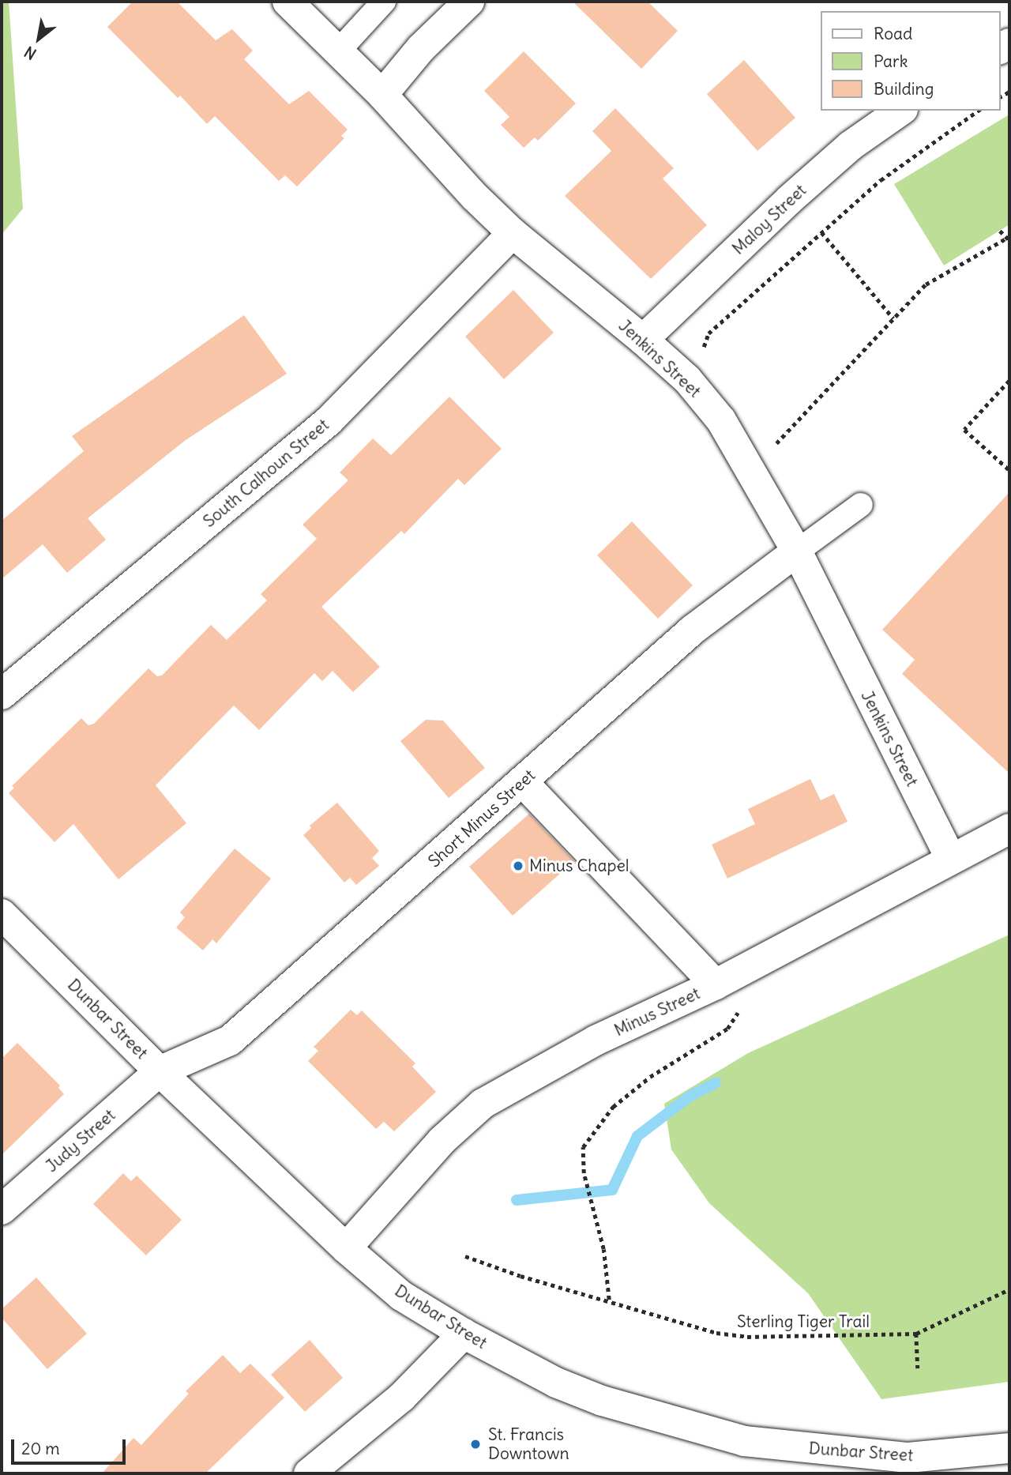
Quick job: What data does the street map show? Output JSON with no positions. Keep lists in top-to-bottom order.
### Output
{
  "streets": {
    "street": [
      "Maloy Street",
      "Jenkins Street",
      "South Calhoun Street",
      "Short Minus Street",
      "Minus Street",
      "Dunbar Street",
      "Judy Street"
    ],
    "path": ["Sterling Tiger Trail"]
  },
  "crossings": [
    ["Maloy Street", "Jenkins Street"],
    ["Jenkins Street", "South Calhoun Street"],
    ["Jenkins Street", "Short Minus Street"],
    ["Jenkins Street", "Minus Street"],
    ["Short Minus Street", "Dunbar Street"],
    ["Short Minus Street", "Judy Street"],
    ["Minus Street", "Dunbar Street"],
    ["Dunbar Street", "Judy Street"]
  ],
  "places": ["Minus Chapel", "St. Francis Downtown"],
  "legend": ["Road", "Park", "Building"],
  "scale_bar": "20 m",
  "north": "bottom left"
}
